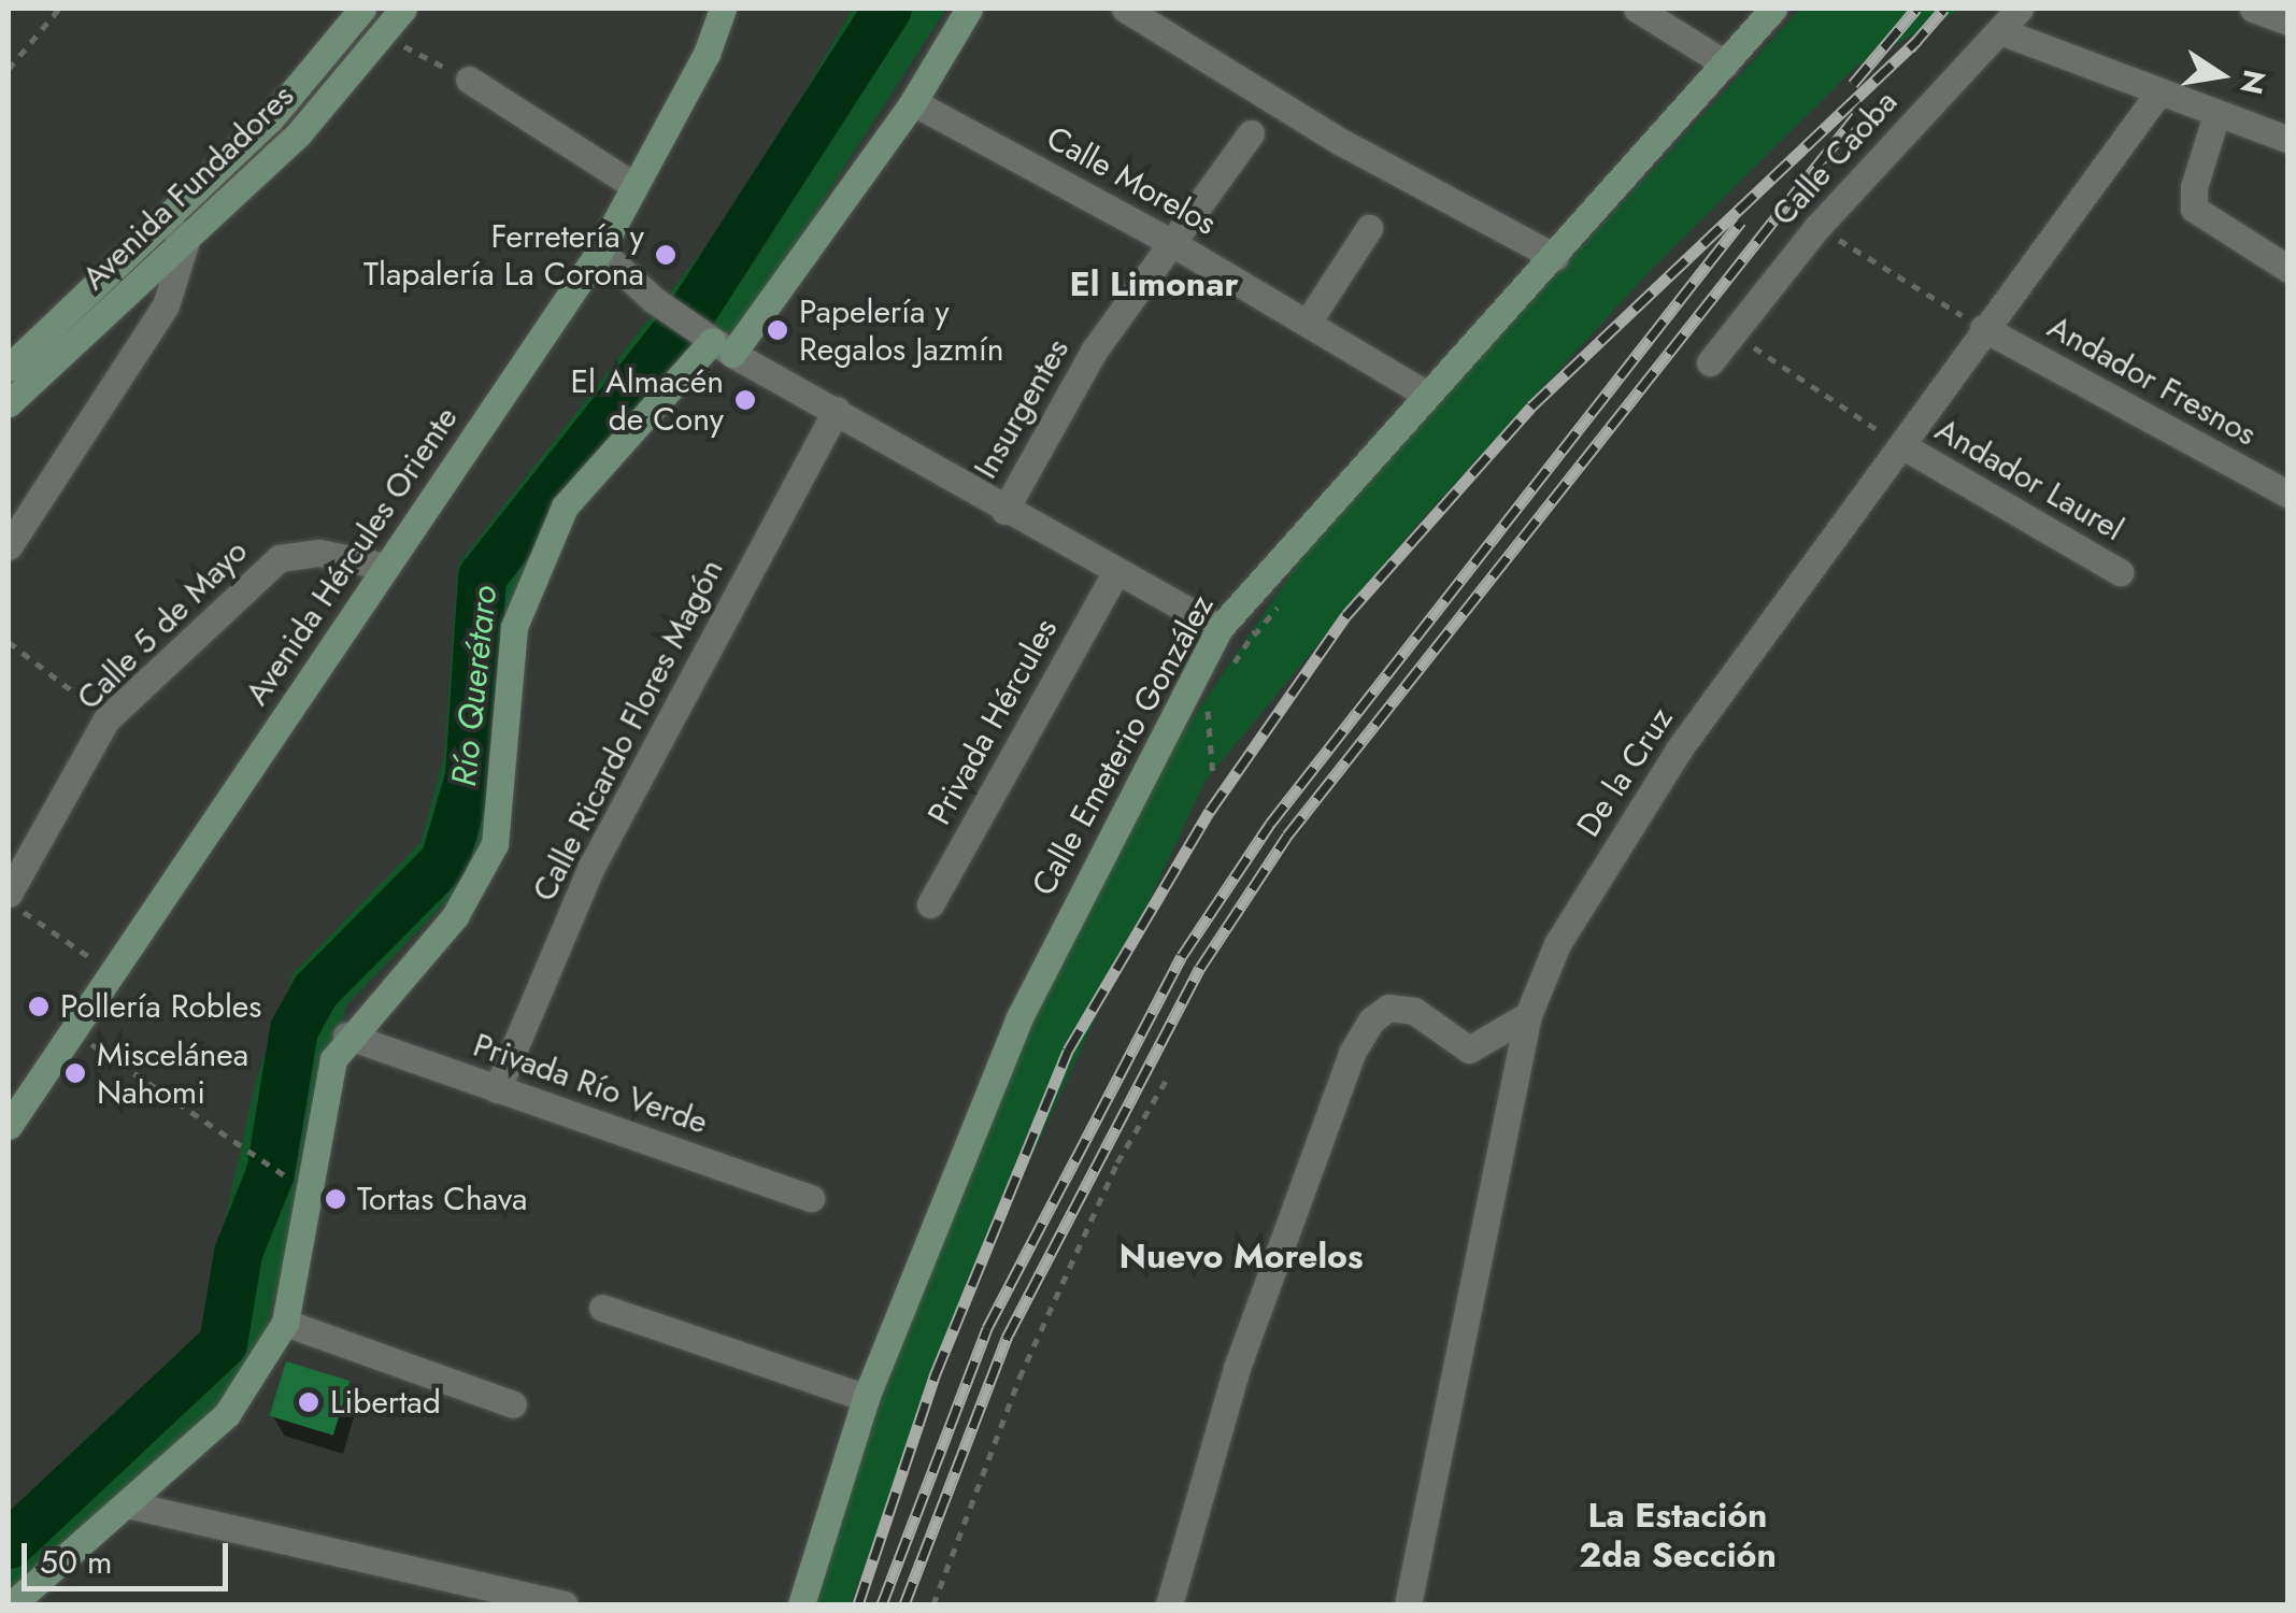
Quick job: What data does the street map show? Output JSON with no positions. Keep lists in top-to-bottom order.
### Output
{
  "streets": {
    "street": [
      "Calle Caoba",
      "Calle Morelos",
      "Avenida Fundadores",
      "Andador Fresnos",
      "Insurgentes",
      "Andador Laurel",
      "Avenida Hércules Oriente",
      "Calle 5 de Mayo",
      "Privada Hércules",
      "Calle Ricardo Flores Magón",
      "Calle Emeterio González",
      "De la Cruz",
      "Privada Río Verde"
    ]
  },
  "crossings": [
    ["Calle Morelos", "Insurgentes"],
    ["Calle Morelos", "Calle Emeterio González"],
    ["Andador Fresnos", "De la Cruz"],
    ["Andador Laurel", "De la Cruz"],
    ["Avenida Hércules Oriente", "Calle 5 de Mayo"],
    ["Calle Ricardo Flores Magón", "Privada Río Verde"]
  ],
  "districts": ["El Limonar", "Nuevo Morelos", "La Estación 2da Sección"],
  "water": ["Río Querétaro"],
  "places": [
    "Ferretería y Tlapalería La Corona",
    "Papelería y Regalos Jazmín",
    "El Almacén de Cony",
    "Pollería Robles",
    "Miscelánea Nahomi",
    "Tortas Chava",
    "Libertad"
  ],
  "scale_bar": "50 m",
  "north": "right"
}
